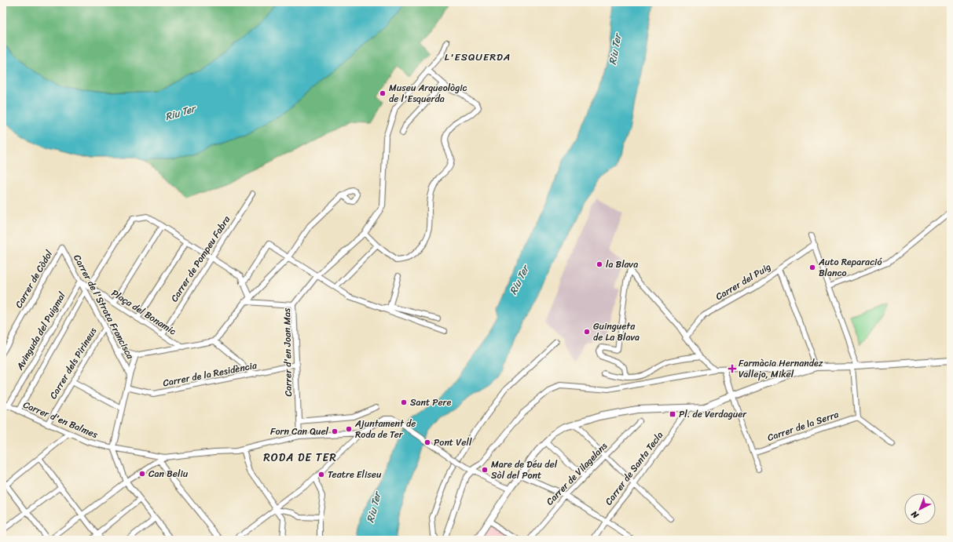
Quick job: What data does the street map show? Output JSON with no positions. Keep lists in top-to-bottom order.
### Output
{
  "streets": {
    "street": [
      "Carrer de Pompeu Fabra",
      "Carrer de Còdol",
      "Carrer del Puig",
      "Carrer de l'Strata Francisca",
      "Plaça del Bonamic",
      "Avinguda del Puigmal",
      "Carrer d'en Joan Mas",
      "Carrer dels Pirineus",
      "Carrer de la Residència",
      "Carrer d'en Balmes",
      "Carrer de la Serra",
      "Carrer de Santa Tecla",
      "Carrer de Vilagelans"
    ]
  },
  "crossings": [
    ["Carrer de Pompeu Fabra", "Plaça del Bonamic"],
    ["Carrer de Còdol", "Carrer de l'Strata Francisca"],
    ["Carrer de l'Strata Francisca", "Plaça del Bonamic"],
    ["Carrer de l'Strata Francisca", "Avinguda del Puigmal"],
    ["Carrer de l'Strata Francisca", "Carrer dels Pirineus"],
    ["Plaça del Bonamic", "Avinguda del Puigmal"],
    ["Avinguda del Puigmal", "Carrer d'en Balmes"],
    ["Carrer d'en Joan Mas", "Carrer de la Residència"],
    ["Carrer d'en Joan Mas", "Carrer d'en Balmes"],
    ["Carrer dels Pirineus", "Carrer d'en Balmes"]
  ],
  "districts": ["L'ESQUERDA", "RODA DE TER"],
  "water": ["Riu Ter"],
  "places": {
    "other": [
      "Museu Arqueològic de l'Esquerda",
      "la Blava",
      "Auto Reparació Blanco",
      "Guingueta de La Blava",
      "Sant Pere",
      "Ajuntament de Roda de Ter",
      "Forn Can Quel",
      "Pont Vell",
      "Mare de Déu del Sòl del Pont",
      "Can Beliu",
      "Teatre Eliseu"
    ],
    "health": ["Farmàcia Hernandez Vallejo, Mikel"],
    "transit": ["Pl. de Verdaguer"]
  },
  "north": "bottom left"
}
